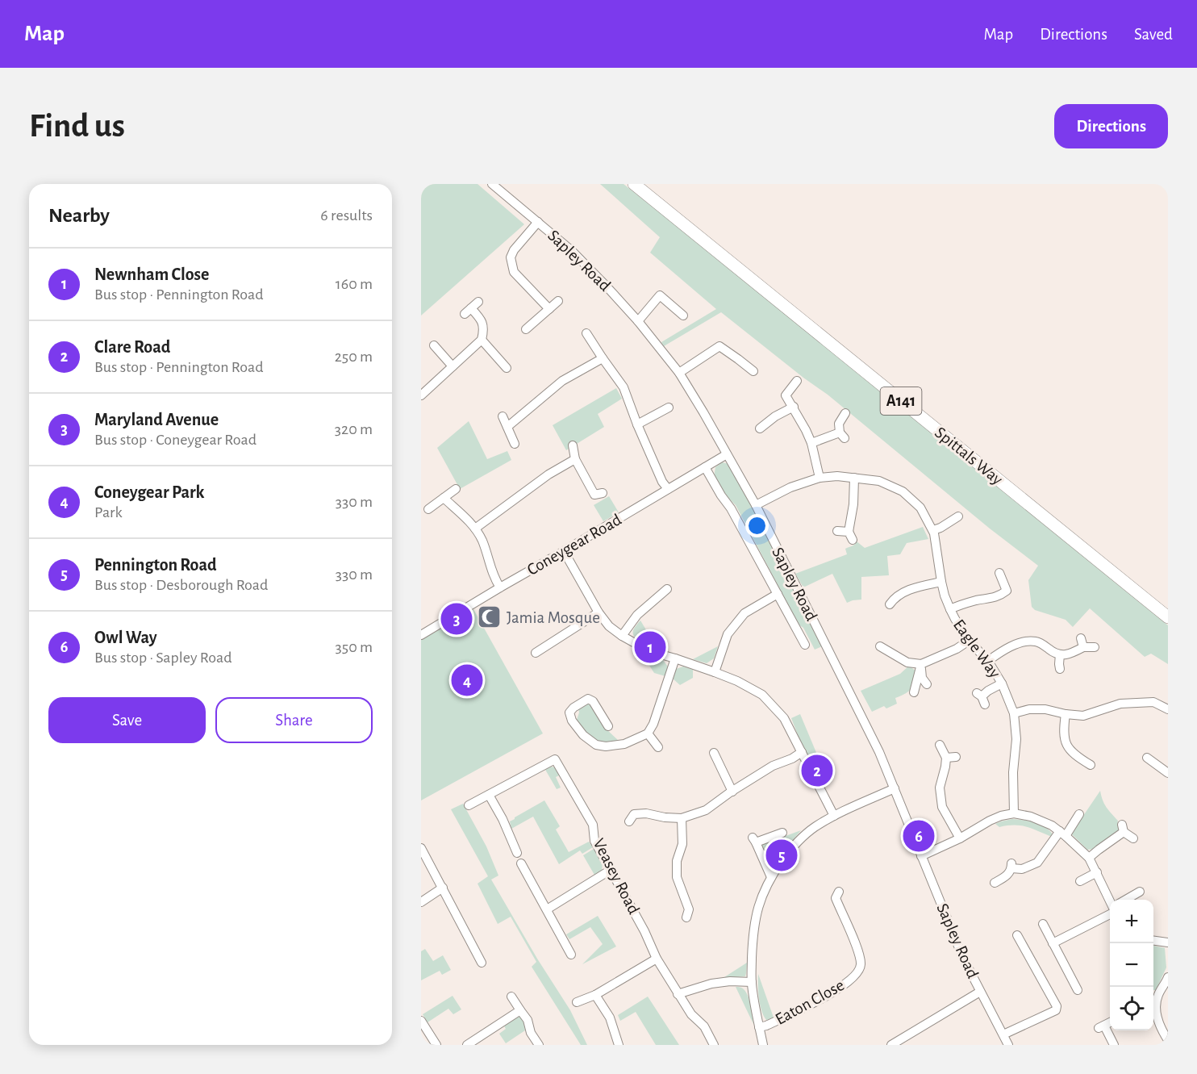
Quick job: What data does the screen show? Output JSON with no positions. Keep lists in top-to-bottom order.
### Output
{
  "streets": {
    "highway": ["A141", "Spittals Way"],
    "street": [
      "Sapley Road",
      "Coneygear Road",
      "Eagle Way",
      "Veasey Road",
      "Eaton Close"
    ]
  },
  "crossings": [
    ["Sapley Road", "Coneygear Road"],
    ["Sapley Road", "Eagle Way"]
  ],
  "places": {
    "mosque": ["Jamia Mosque"]
  },
  "page": {
    "header": "Map",
    "nav": ["Map", "Directions", "Saved"],
    "buttons": [
      "Directions",
      ["Save", "Share"]
    ],
    "title": "Find us",
    "heading": ["Nearby", "6 results"],
    "list": [
      {
        "mark": "1",
        "name": "Newnham Close",
        "note": "Bus stop · Pennington Road",
        "value": "160 m"
      },
      {
        "mark": "2",
        "name": "Clare Road",
        "note": "Bus stop · Pennington Road",
        "value": "250 m"
      },
      {
        "mark": "3",
        "name": "Maryland Avenue",
        "note": "Bus stop · Coneygear Road",
        "value": "320 m"
      },
      {
        "mark": "4",
        "name": "Coneygear Park",
        "note": "Park",
        "value": "330 m"
      },
      {
        "mark": "5",
        "name": "Pennington Road",
        "note": "Bus stop · Desborough Road",
        "value": "330 m"
      },
      {
        "mark": "6",
        "name": "Owl Way",
        "note": "Bus stop · Sapley Road",
        "value": "350 m"
      }
    ],
    "pins": [
      "3",
      "1",
      "4",
      "2",
      "6",
      "5"
    ],
    "map_buttons": ["+", "−"]
  }
}
